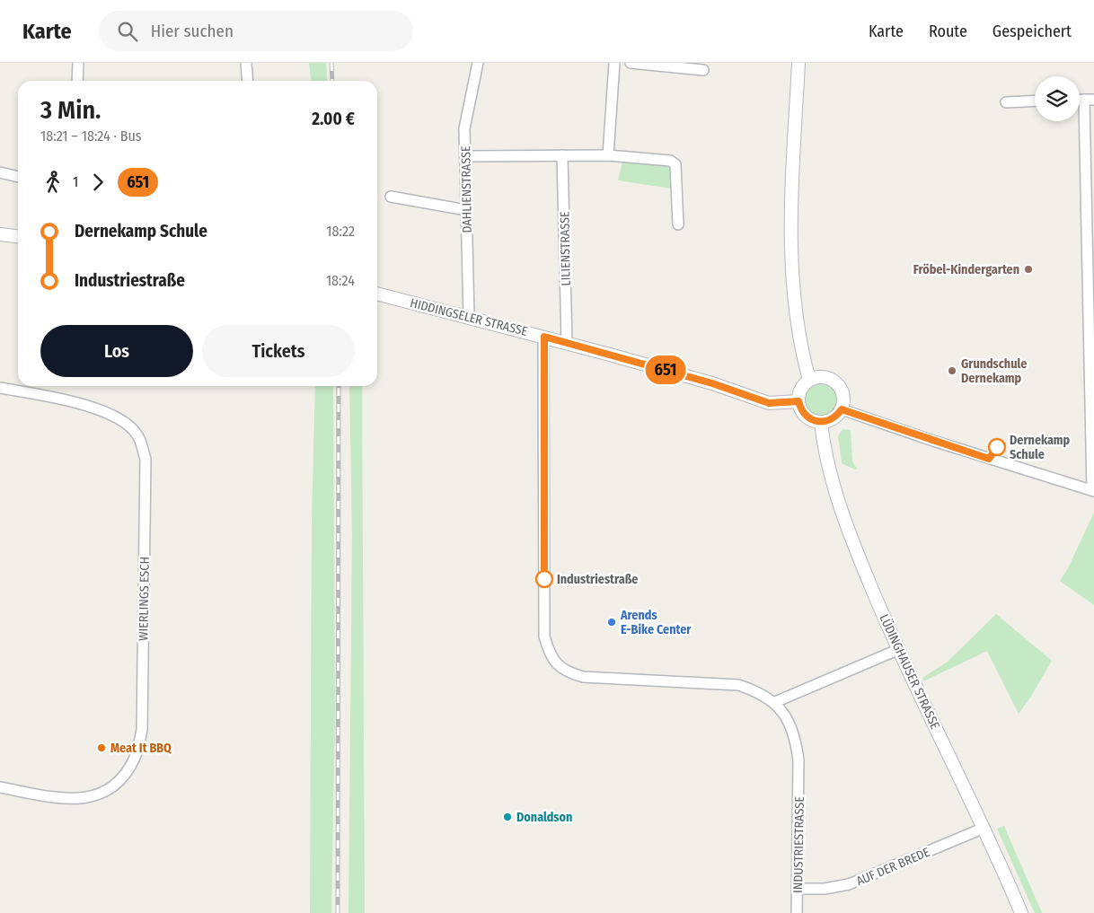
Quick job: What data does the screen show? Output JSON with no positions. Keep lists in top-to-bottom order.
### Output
{
  "streets": {
    "street": [
      "DAHLIENSTRASSE",
      "LILIENSTRASSE",
      "HIDDINGSELER STRASSE",
      "WIERLINGS ESCH",
      "LÜDINGHAUSER STRASSE",
      "INDUSTRIESTRASSE",
      "AUF DER BREDE"
    ]
  },
  "crossings": [
    ["DAHLIENSTRASSE", "HIDDINGSELER STRASSE"],
    ["LILIENSTRASSE", "HIDDINGSELER STRASSE"],
    ["HIDDINGSELER STRASSE", "LÜDINGHAUSER STRASSE"],
    ["HIDDINGSELER STRASSE", "INDUSTRIESTRASSE"],
    ["LÜDINGHAUSER STRASSE", "AUF DER BREDE"],
    ["INDUSTRIESTRASSE", "AUF DER BREDE"]
  ],
  "places": [
    "Fröbel-Kindergarten",
    "Grundschule Dernekamp",
    "Dernekamp Schule",
    "Industriestraße",
    "Arends E-Bike Center",
    "Meat It BBQ",
    "Donaldson"
  ],
  "lines": ["bus line 651"],
  "page": {
    "header": "Karte",
    "search": "Hier suchen",
    "nav": ["Karte", "Route", "Gespeichert"],
    "on_map": "651",
    "heading": ["3 Min.", "18:21 – 18:24 · Bus", "2.00 €"],
    "legs": ["1", "651"],
    "list": [
      {
        "name": "Dernekamp Schule",
        "value": "18:22"
      },
      {
        "name": "Industriestraße",
        "value": "18:24"
      }
    ],
    "buttons": ["Los", "Tickets"]
  }
}
